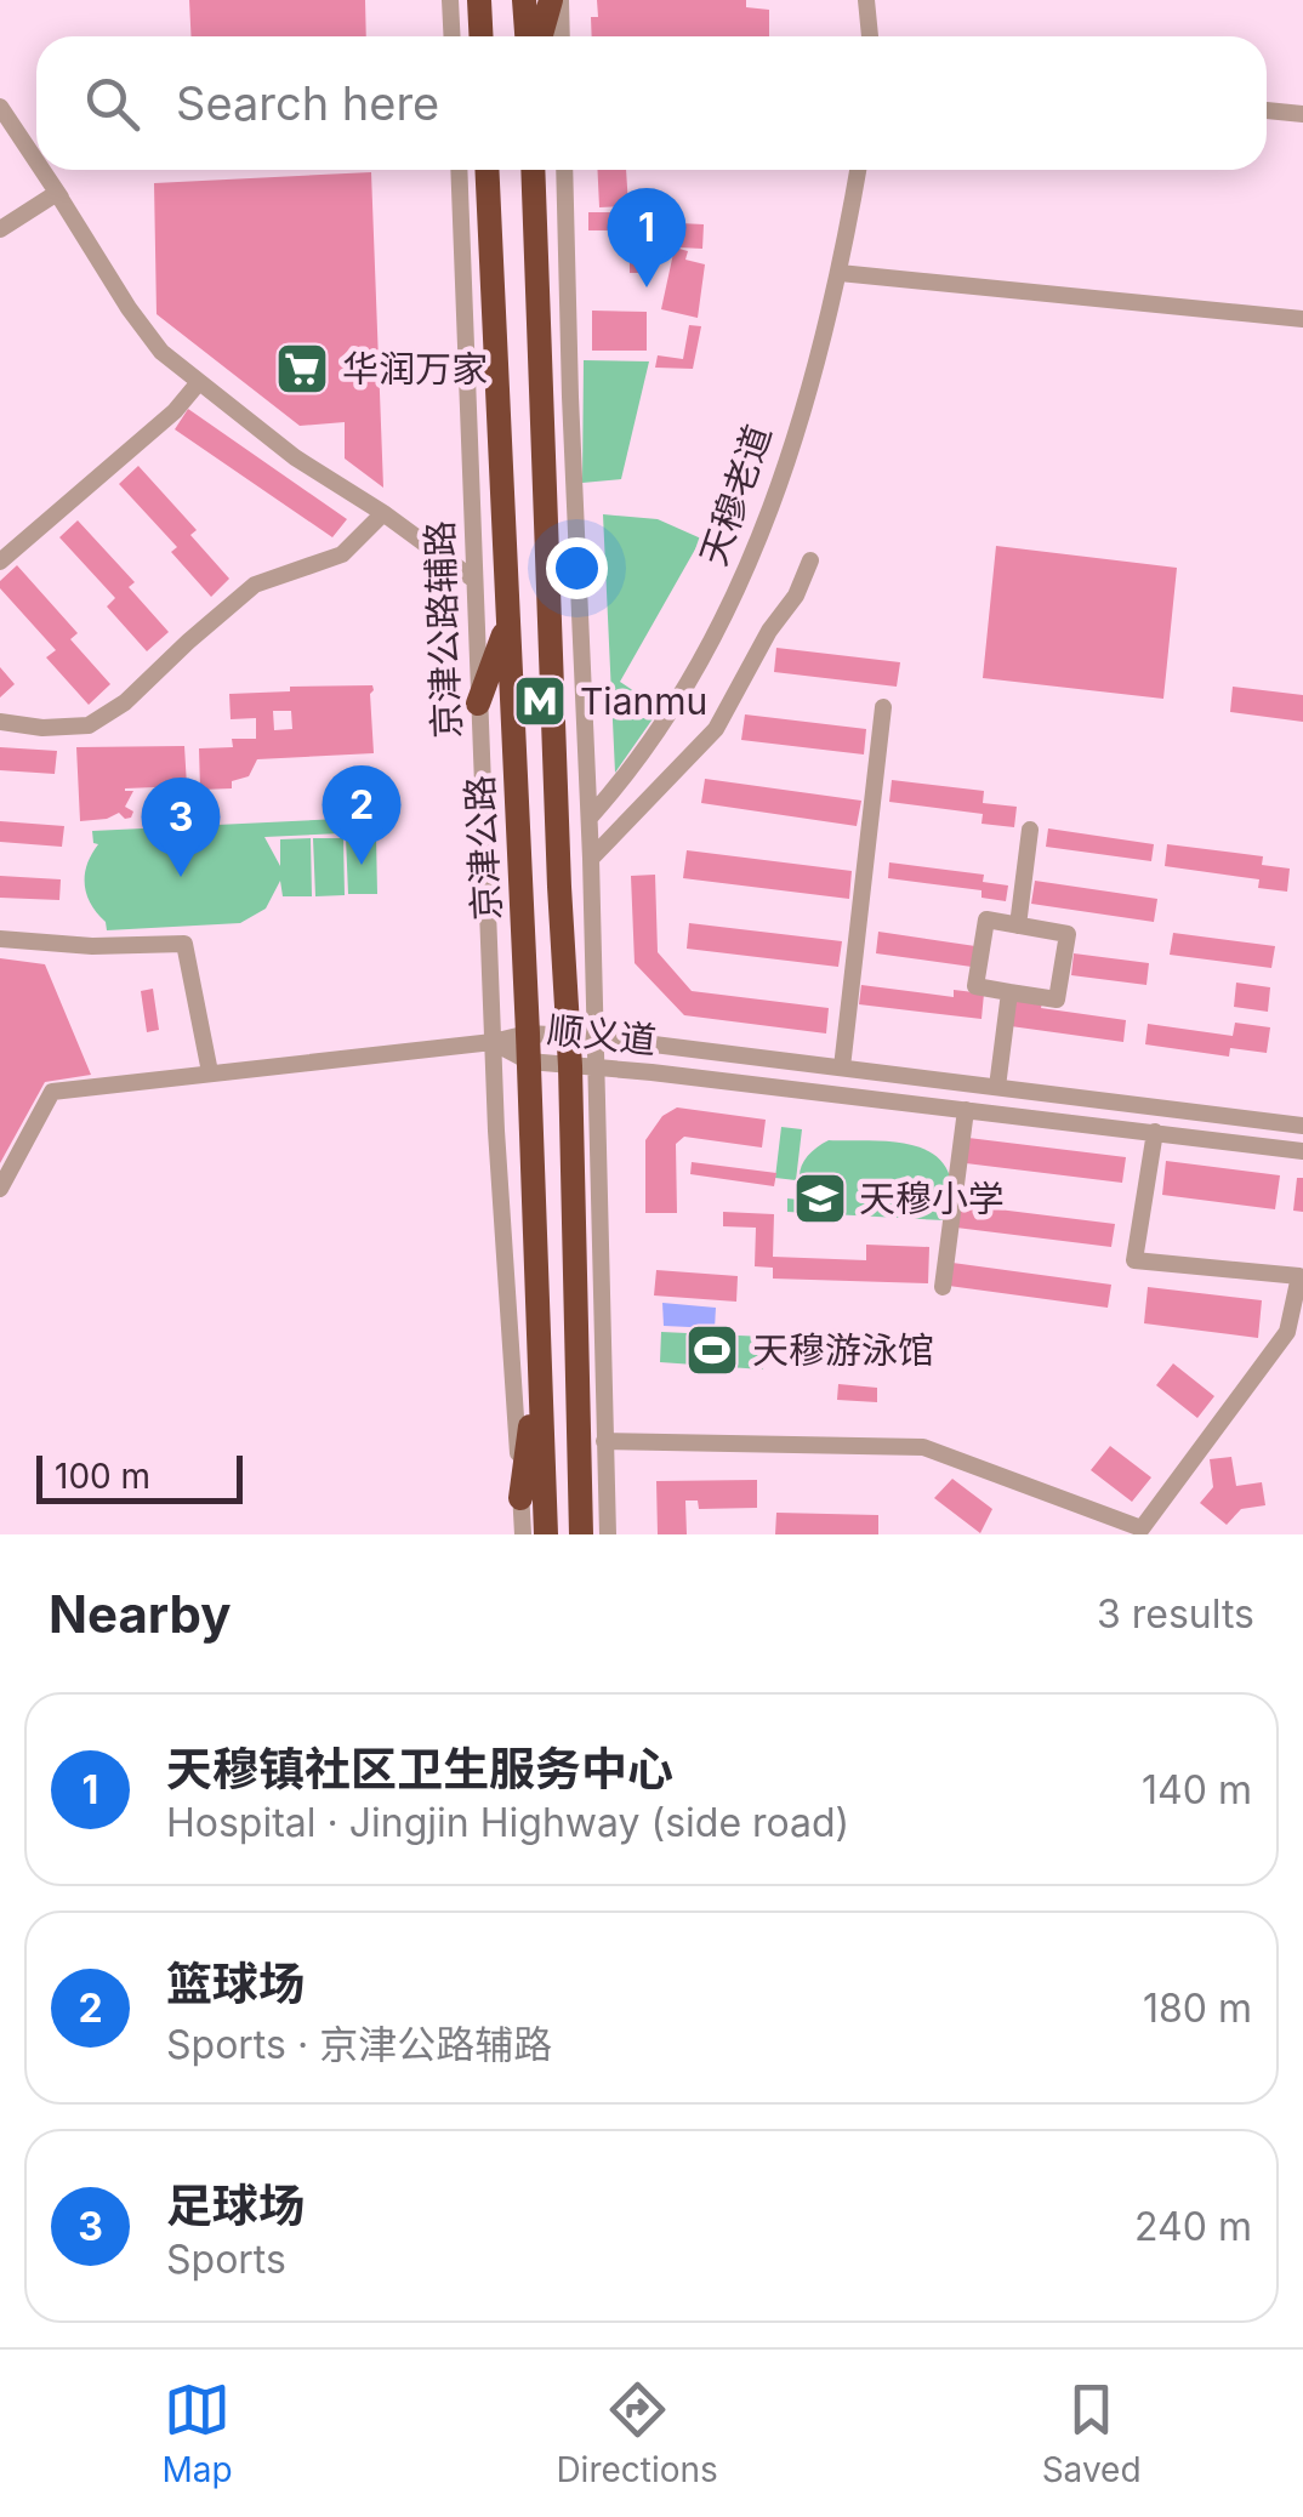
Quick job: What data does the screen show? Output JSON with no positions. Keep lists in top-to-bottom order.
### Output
{
  "streets": {
    "highway": ["京津公路"],
    "street": ["天穆老道", "京津公路辅路", "顺义道"]
  },
  "crossings": [
    ["京津公路辅路", "顺义道"],
    ["京津公路", "顺义道"]
  ],
  "places": {
    "supermarket": ["华润万家"],
    "metro station": ["Tianmu"],
    "school or university": ["天穆小学"],
    "sports": ["天穆游泳馆"]
  },
  "scale_bar": "100 m",
  "page": {
    "search": "Search here",
    "pins": ["1", "2", "3"],
    "scale": "100 m",
    "heading": ["Nearby", "3 results"],
    "list": [
      {
        "mark": "1",
        "name": "天穆镇社区卫生服务中心",
        "note": "Hospital · Jingjin Highway (side road)",
        "value": "140 m"
      },
      {
        "mark": "2",
        "name": "篮球场",
        "note": "Sports · 京津公路辅路",
        "value": "180 m"
      },
      {
        "mark": "3",
        "name": "足球场",
        "note": "Sports",
        "value": "240 m"
      }
    ],
    "nav": ["Map", "Directions", "Saved"]
  }
}
